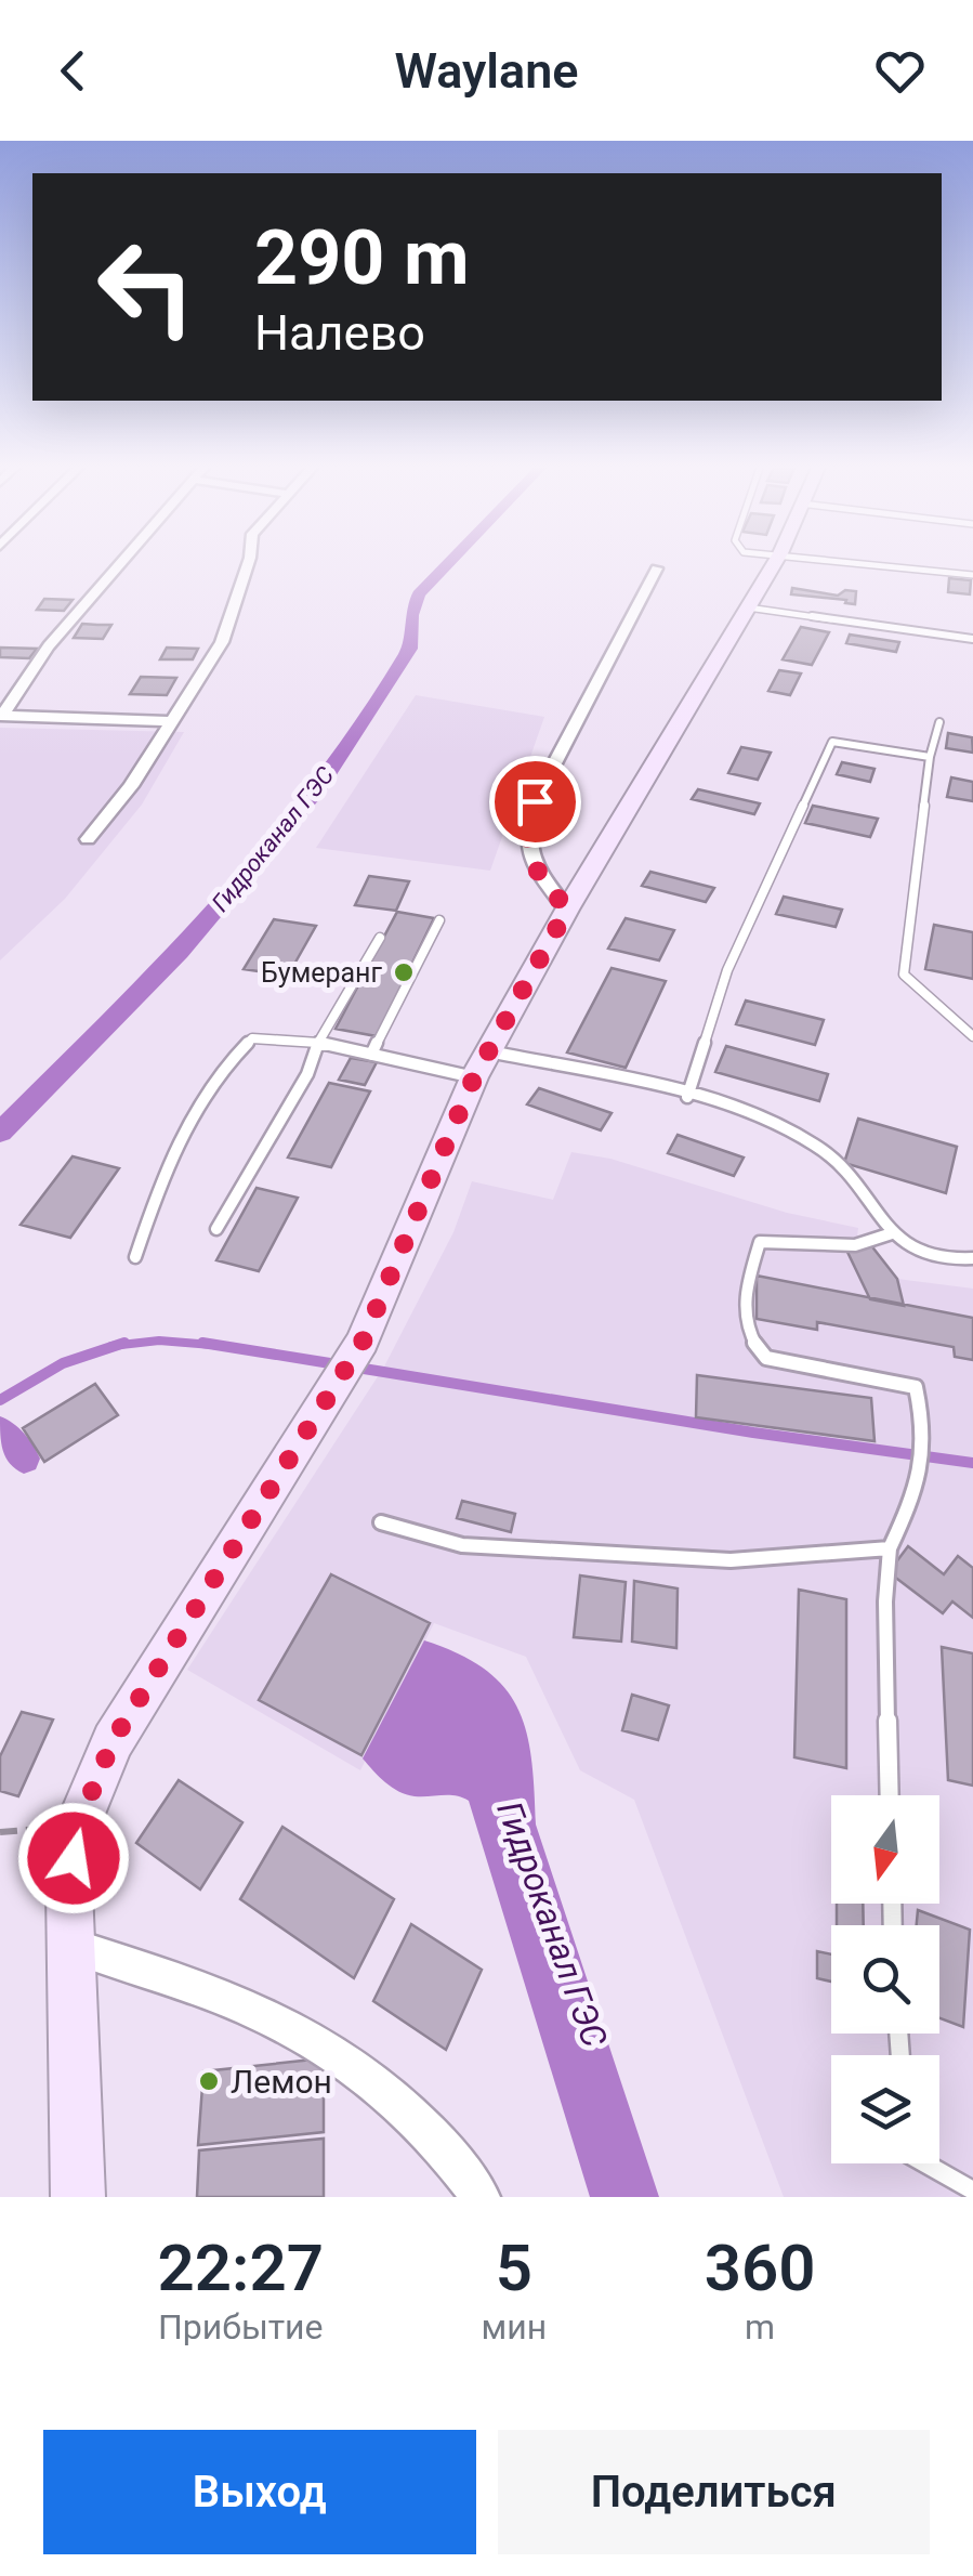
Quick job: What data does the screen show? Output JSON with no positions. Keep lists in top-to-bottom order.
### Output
{
  "water": ["Гидроканал ГЭС"],
  "places": ["Бумеранг", "Лемон"],
  "north": "bottom",
  "page": {
    "header": "Waylane",
    "turn": ["290 m", "Налево"],
    "eta": [
      "22:27",
      "Прибытие",
      "5",
      "мин",
      "360",
      "m"
    ],
    "buttons": ["Выход", "Поделиться"]
  }
}
